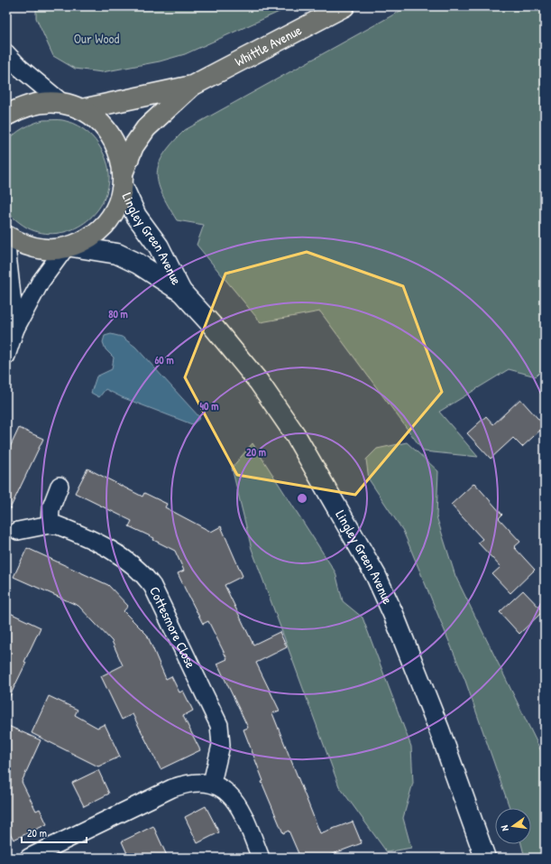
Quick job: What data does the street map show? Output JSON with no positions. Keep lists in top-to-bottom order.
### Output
{
  "streets": {
    "main road": ["Whittle Avenue"],
    "street": ["Lingley Green Avenue", "Cottesmore Close"]
  },
  "crossings": [
    ["Whittle Avenue", "Lingley Green Avenue"]
  ],
  "parks": ["Our Wood"],
  "scale_bar": "20 m",
  "north": "left",
  "rings": [
    "80 m",
    "60 m",
    "40 m",
    "20 m"
  ]
}
